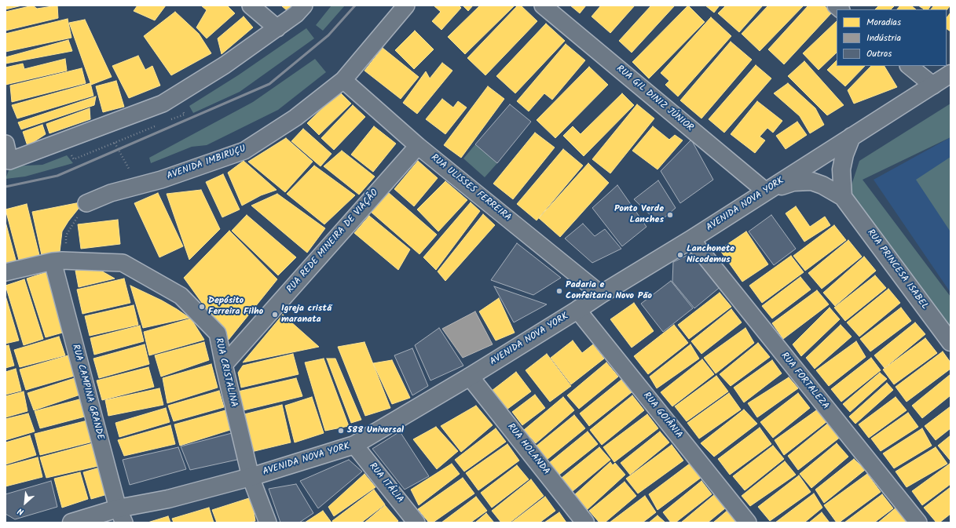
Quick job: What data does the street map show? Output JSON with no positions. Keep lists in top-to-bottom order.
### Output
{
  "streets": {
    "main road": ["AVENIDA NOVA YORK", "RUA PRINCESA ISABEL", "RUA HOLANDA"],
    "street": [
      "RUA GIL DINIZ JÚNIOR",
      "AVENIDA IMBIRUÇU",
      "RUA ULISSES FERREIRA",
      "RUA REDE MINEIRA DE VIAÇÃO",
      "RUA CRISTALINA",
      "RUA FORTALEZA",
      "RUA CAMPINA GRANDE",
      "RUA GOIÂNIA",
      "RUA ITÁLIA"
    ]
  },
  "crossings": [
    ["RUA GIL DINIZ JÚNIOR", "AVENIDA NOVA YORK"],
    ["RUA GIL DINIZ JÚNIOR", "RUA PRINCESA ISABEL"],
    ["AVENIDA IMBIRUÇU", "RUA ULISSES FERREIRA"],
    ["RUA ULISSES FERREIRA", "AVENIDA NOVA YORK"],
    ["RUA ULISSES FERREIRA", "RUA REDE MINEIRA DE VIAÇÃO"],
    ["AVENIDA NOVA YORK", "RUA PRINCESA ISABEL"],
    ["AVENIDA NOVA YORK", "RUA CRISTALINA"],
    ["AVENIDA NOVA YORK", "RUA FORTALEZA"],
    ["AVENIDA NOVA YORK", "RUA CAMPINA GRANDE"],
    ["AVENIDA NOVA YORK", "RUA GOIÂNIA"],
    ["AVENIDA NOVA YORK", "RUA HOLANDA"],
    ["AVENIDA NOVA YORK", "RUA ITÁLIA"],
    ["RUA REDE MINEIRA DE VIAÇÃO", "RUA CRISTALINA"],
    ["RUA CRISTALINA", "RUA CAMPINA GRANDE"]
  ],
  "places": [
    "Ponto Verde Lanches",
    "Lanchonete Nicodemus",
    "Padaria e Confeitaria Novo Pão",
    "Depósito Ferreira Filho",
    "Igreja cristã maranata",
    "588 Universal"
  ],
  "legend": ["Moradias", "Indústria", "Outros"],
  "north": "bottom left"
}
